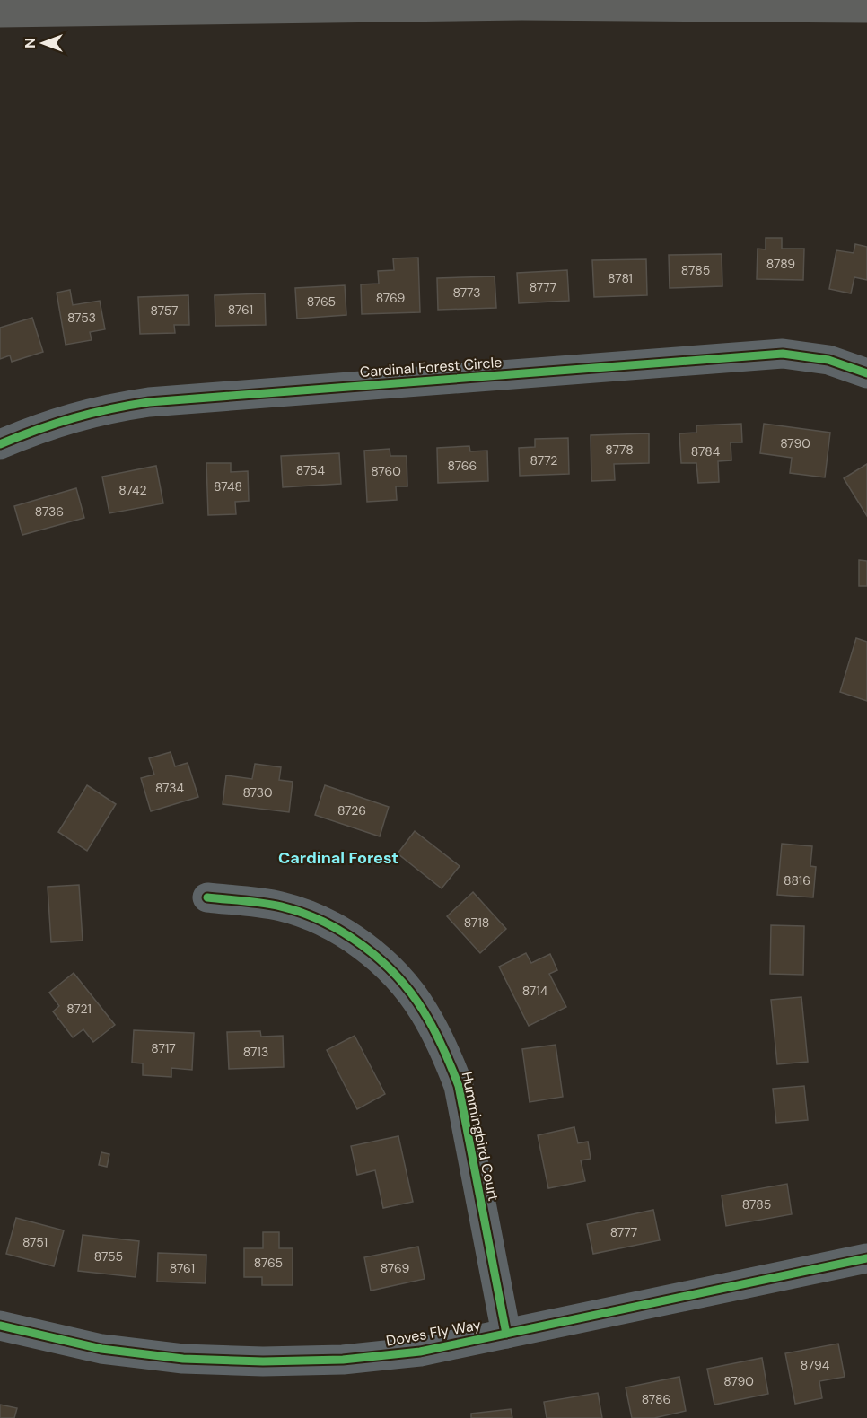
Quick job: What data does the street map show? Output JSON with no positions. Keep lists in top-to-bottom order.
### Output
{
  "streets": {
    "street": ["Cardinal Forest Circle", "Hummingbird Court", "Doves Fly Way"]
  },
  "crossings": [
    ["Hummingbird Court", "Doves Fly Way"]
  ],
  "districts": ["Cardinal Forest"],
  "house_numbers": [
    "8789",
    "8785",
    "8781",
    "8777",
    "8773",
    "8769",
    "8765",
    "8761",
    "8757",
    "8753",
    "8790",
    "8778",
    "8784",
    "8772",
    "8766",
    "8754",
    "8760",
    "8748",
    "8742",
    "8736",
    "8734",
    "8730",
    "8726",
    "8816",
    "8718",
    "8714",
    "8721",
    "8717",
    "8713",
    "8785",
    "8777",
    "8751",
    "8755",
    "8765",
    "8761",
    "8769",
    "8794",
    "8790",
    "8786"
  ],
  "north": "left"
}
